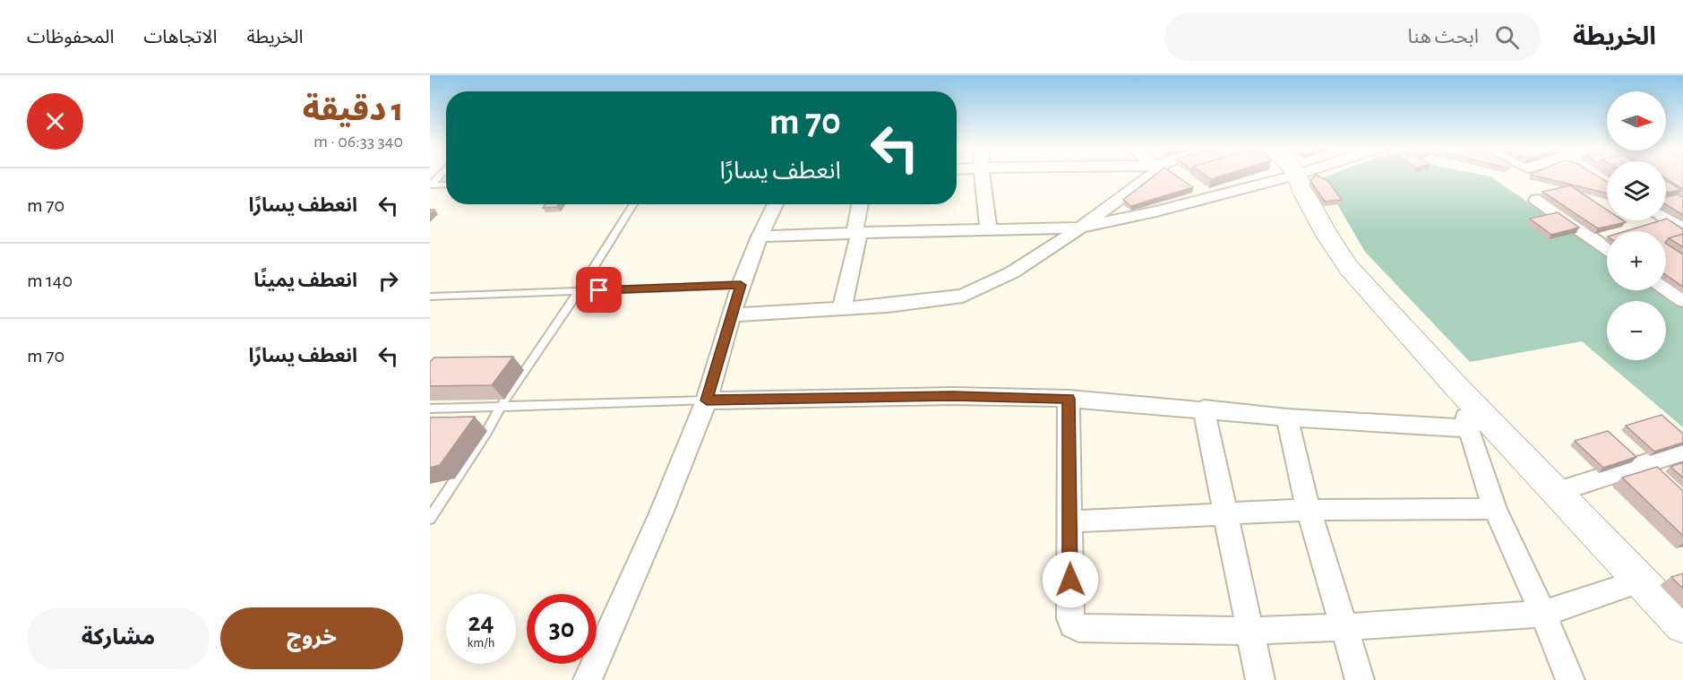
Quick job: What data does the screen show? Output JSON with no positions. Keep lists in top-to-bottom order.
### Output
{
  "north": "right",
  "page": {
    "header": "الخريطة",
    "search": "ابحث هنا",
    "nav": ["الخريطة", "الاتجاهات", "المحفوظات"],
    "heading": ["1 دقيقة", "340 m · 06:33"],
    "map_buttons": ["+", "−"],
    "turn": ["70 m", "انعطف يسارًا"],
    "list": [
      {
        "name": "انعطف يسارًا",
        "value": "70 m"
      },
      {
        "name": "انعطف يمينًا",
        "value": "140 m"
      },
      {
        "name": "انعطف يسارًا",
        "value": "70 m"
      }
    ],
    "speed": "24 km/h",
    "limit": "30",
    "buttons": ["خروج", "مشاركة"]
  }
}
